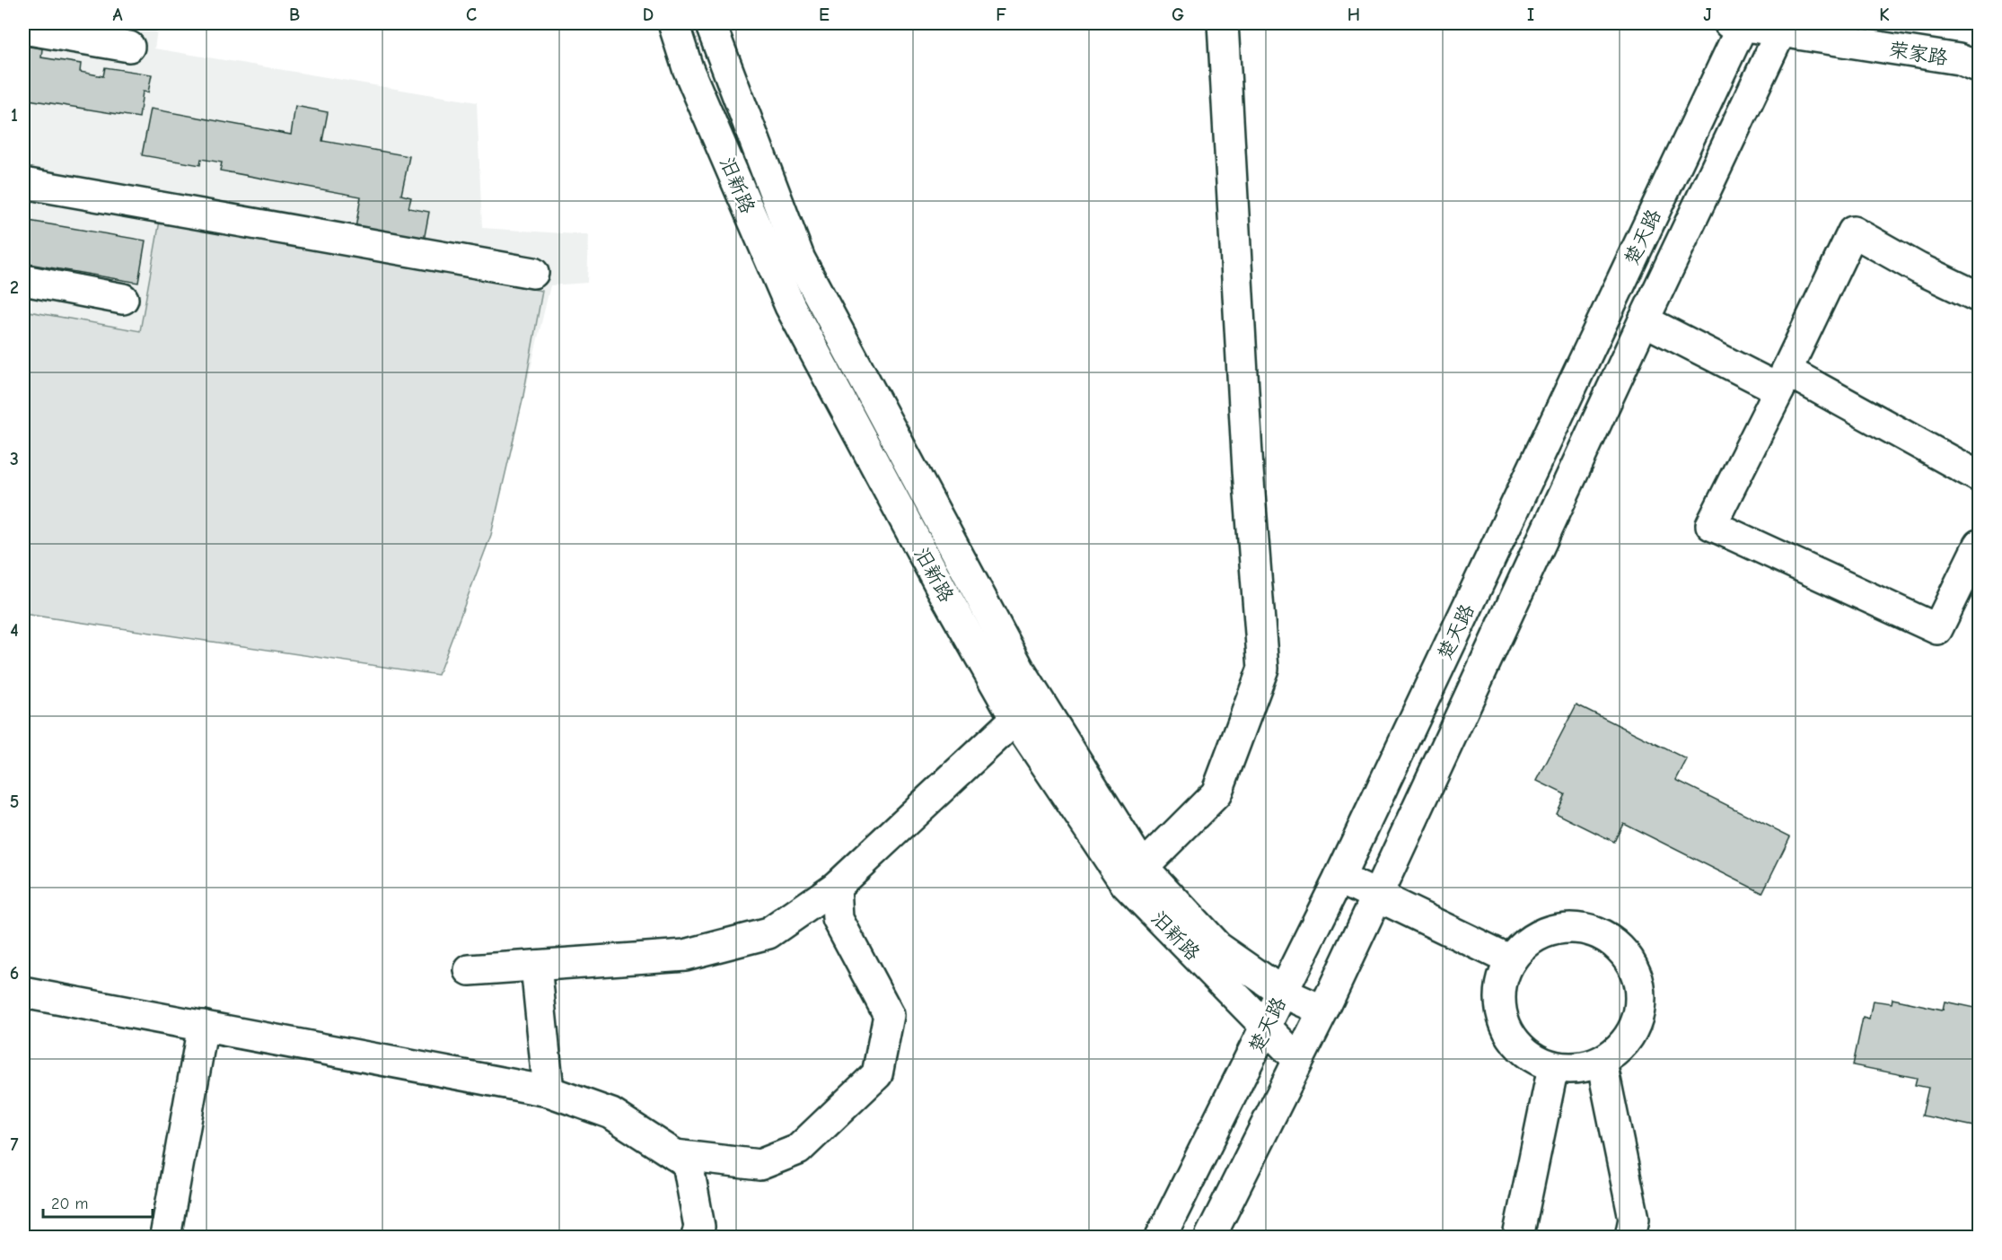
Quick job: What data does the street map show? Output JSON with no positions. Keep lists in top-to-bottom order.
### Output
{
  "streets": {
    "street": ["荣家路", "汨新路", "楚天路"]
  },
  "crossings": [
    ["荣家路", "楚天路"],
    ["汨新路", "楚天路"]
  ],
  "scale_bar": "20 m",
  "grid": {
    "columns": [
      "A",
      "B",
      "C",
      "D",
      "E",
      "F",
      "G",
      "H",
      "I",
      "J",
      "K"
    ],
    "rows": [
      "1",
      "2",
      "3",
      "4",
      "5",
      "6",
      "7"
    ]
  }
}
